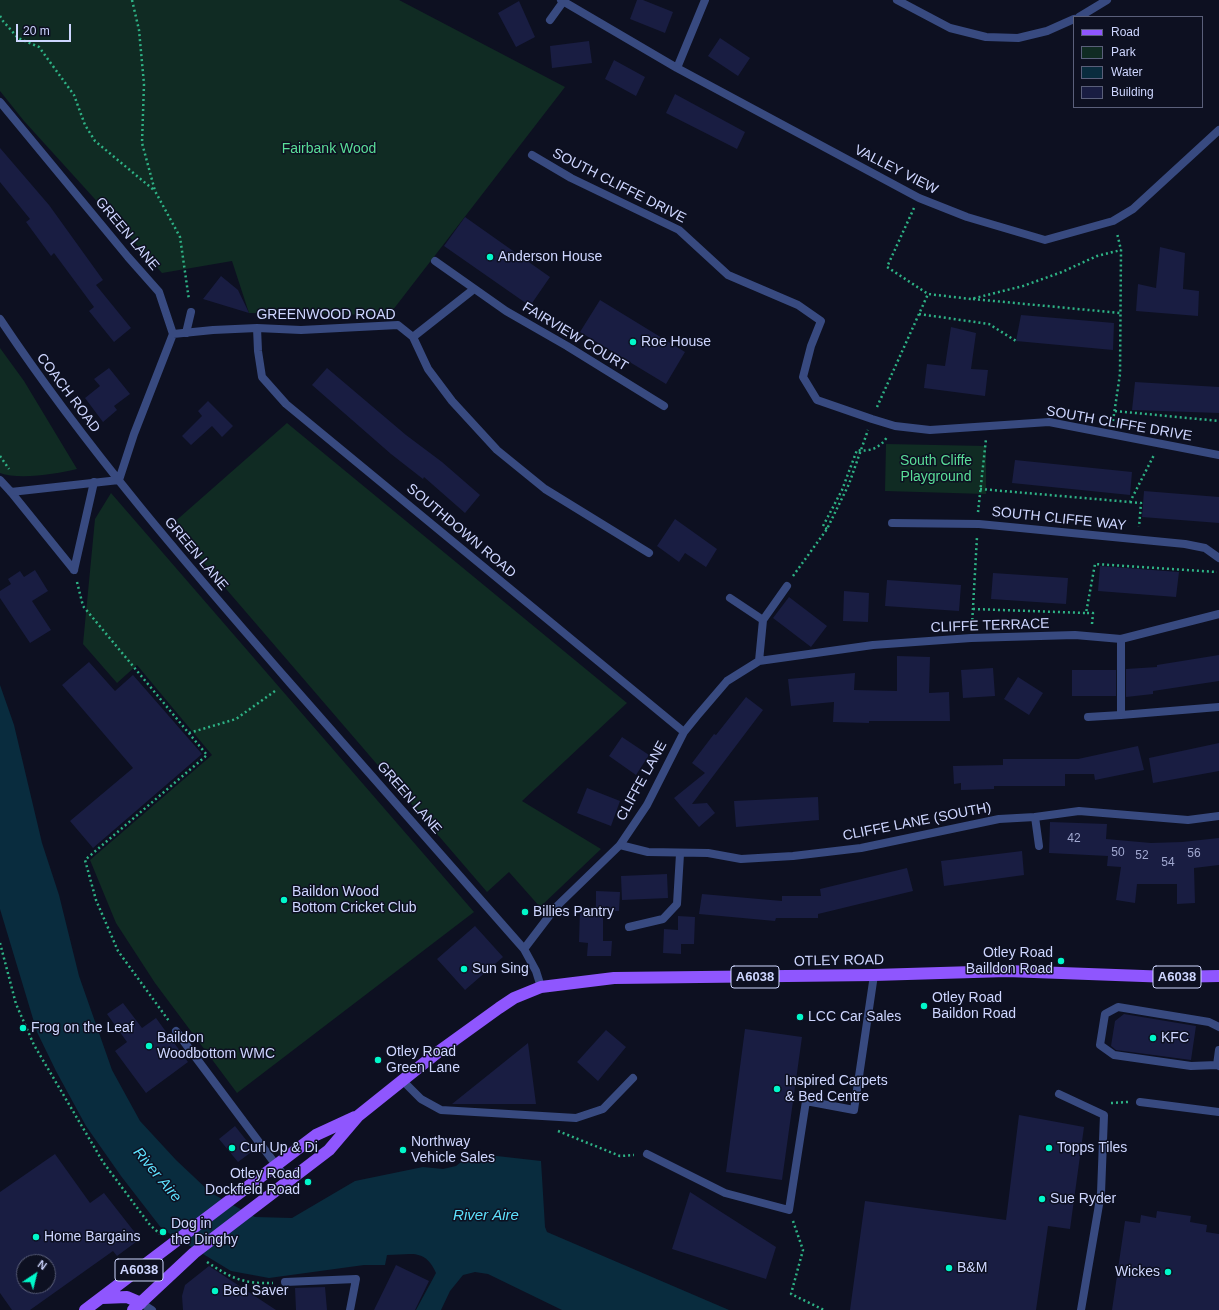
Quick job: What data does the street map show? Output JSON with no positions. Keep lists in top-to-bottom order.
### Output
{
  "streets": {
    "main road": ["OTLEY ROAD", "A6038"],
    "street": [
      "VALLEY VIEW",
      "SOUTH CLIFFE DRIVE",
      "GREEN LANE",
      "GREENWOOD ROAD",
      "FAIRVIEW COURT",
      "COACH ROAD",
      "SOUTH CLIFFE WAY",
      "SOUTHDOWN ROAD",
      "CLIFFE TERRACE",
      "CLIFFE LANE",
      "CLIFFE LANE (SOUTH)"
    ]
  },
  "crossings": [
    ["GREEN LANE", "GREENWOOD ROAD"],
    ["GREEN LANE", "COACH ROAD"],
    ["GREEN LANE", "CLIFFE LANE"],
    ["GREEN LANE", "OTLEY ROAD"],
    ["GREENWOOD ROAD", "SOUTHDOWN ROAD"],
    ["SOUTHDOWN ROAD", "CLIFFE LANE"],
    ["CLIFFE TERRACE", "CLIFFE LANE"],
    ["CLIFFE LANE", "CLIFFE LANE (SOUTH)"]
  ],
  "water": ["River Aire"],
  "parks": ["Fairbank Wood", "South Cliffe Playground"],
  "places": [
    "Anderson House",
    "Roe House",
    "Baildon Wood Bottom Cricket Club",
    "Billies Pantry",
    "Otley Road Bailldon Road",
    "Sun Sing",
    "Otley Road Baildon Road",
    "LCC Car Sales",
    "Frog on the Leaf",
    "KFC",
    "Baildon Woodbottom WMC",
    "Otley Road Green Lane",
    "Inspired Carpets & Bed Centre",
    "Curl Up & Di",
    "Topps Tiles",
    "Northway Vehicle Sales",
    "Otley Road Dockfield Road",
    "Sue Ryder",
    "Dog in the Dinghy",
    "Home Bargains",
    "B&M",
    "Wickes",
    "Bed Saver"
  ],
  "house_numbers": [
    "42",
    "50",
    "56",
    "52",
    "54"
  ],
  "legend": [
    "Road",
    "Park",
    "Water",
    "Building"
  ],
  "scale_bar": "20 m",
  "north": "top right"
}
